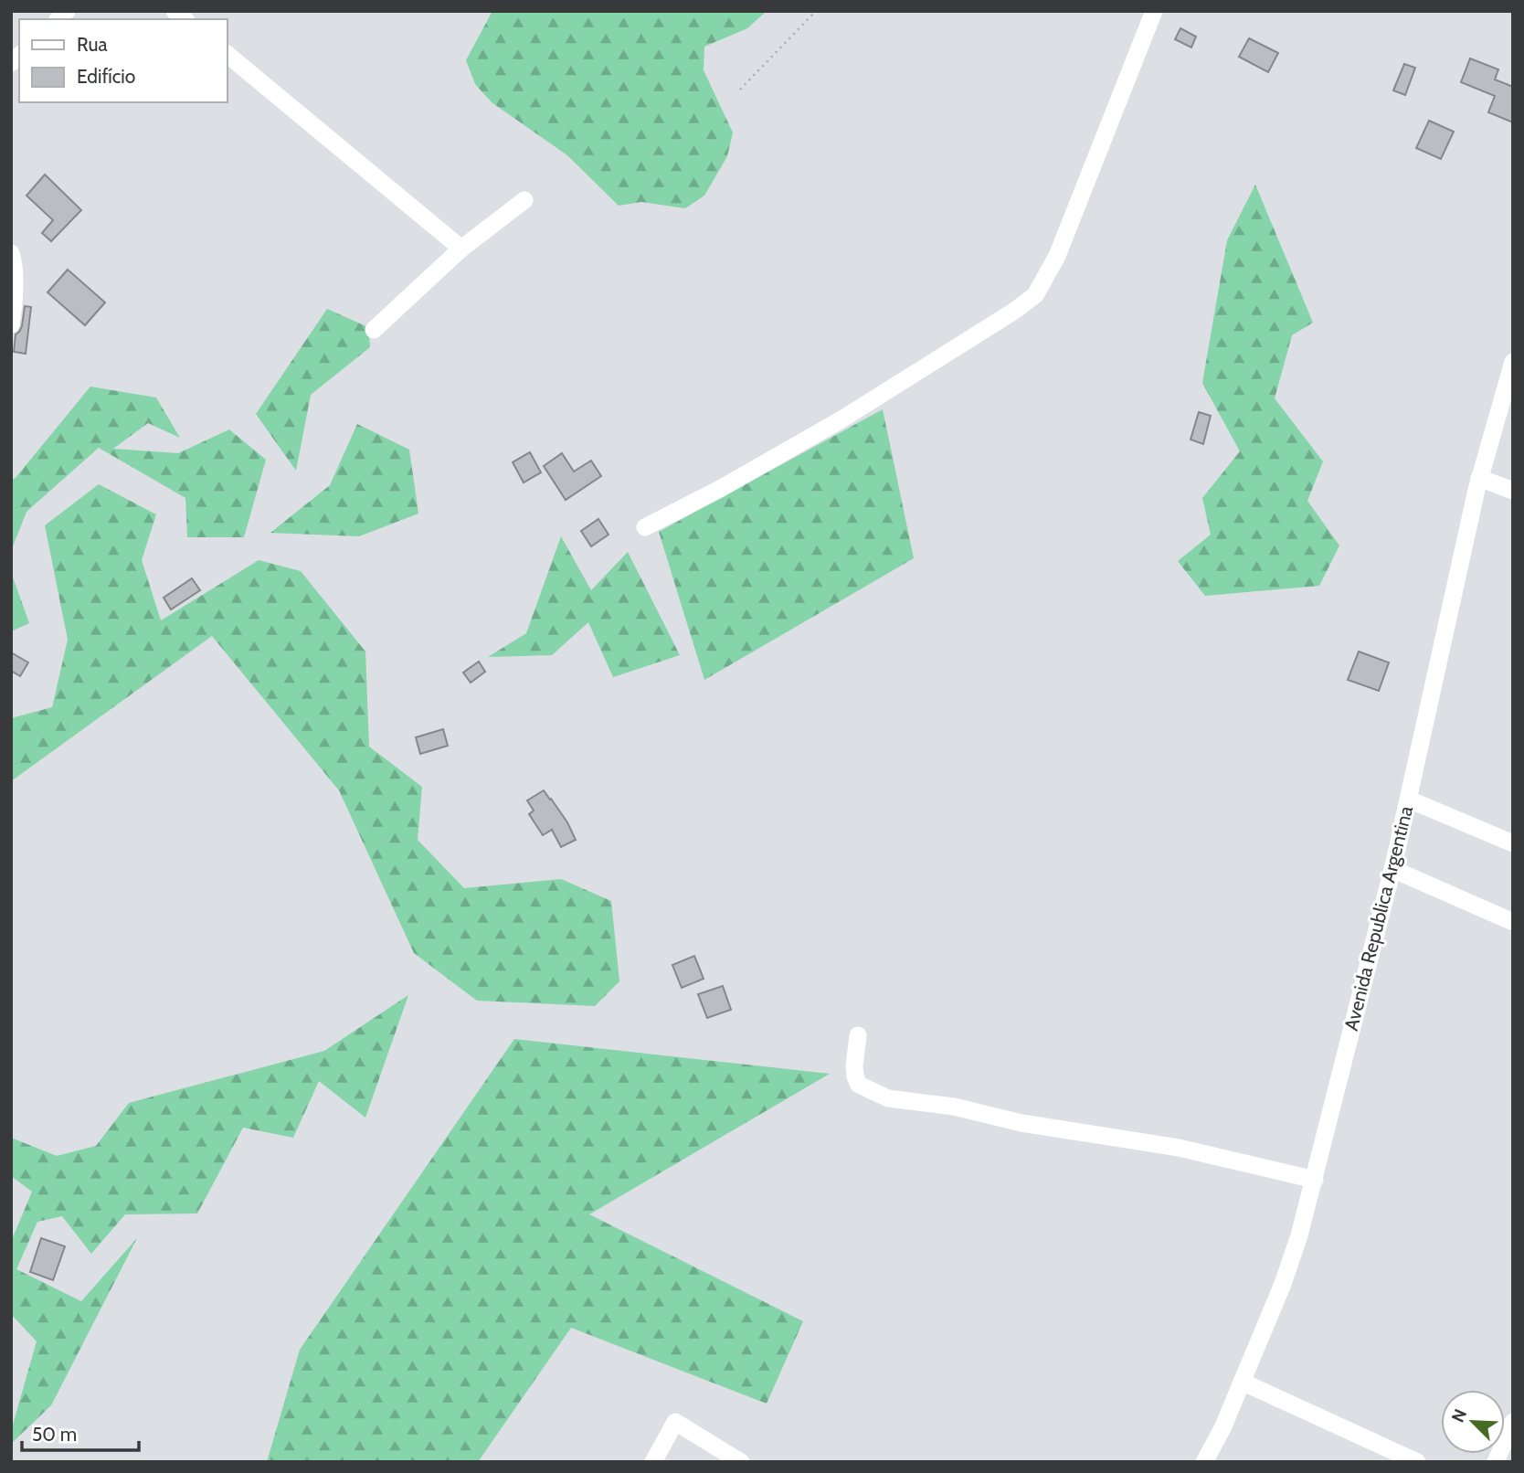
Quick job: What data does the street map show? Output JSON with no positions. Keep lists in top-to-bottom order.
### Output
{
  "streets": {
    "street": ["Avenida Republica Argentina"]
  },
  "legend": ["Rua", "Edifício"],
  "scale_bar": "50 m",
  "north": "top left"
}
